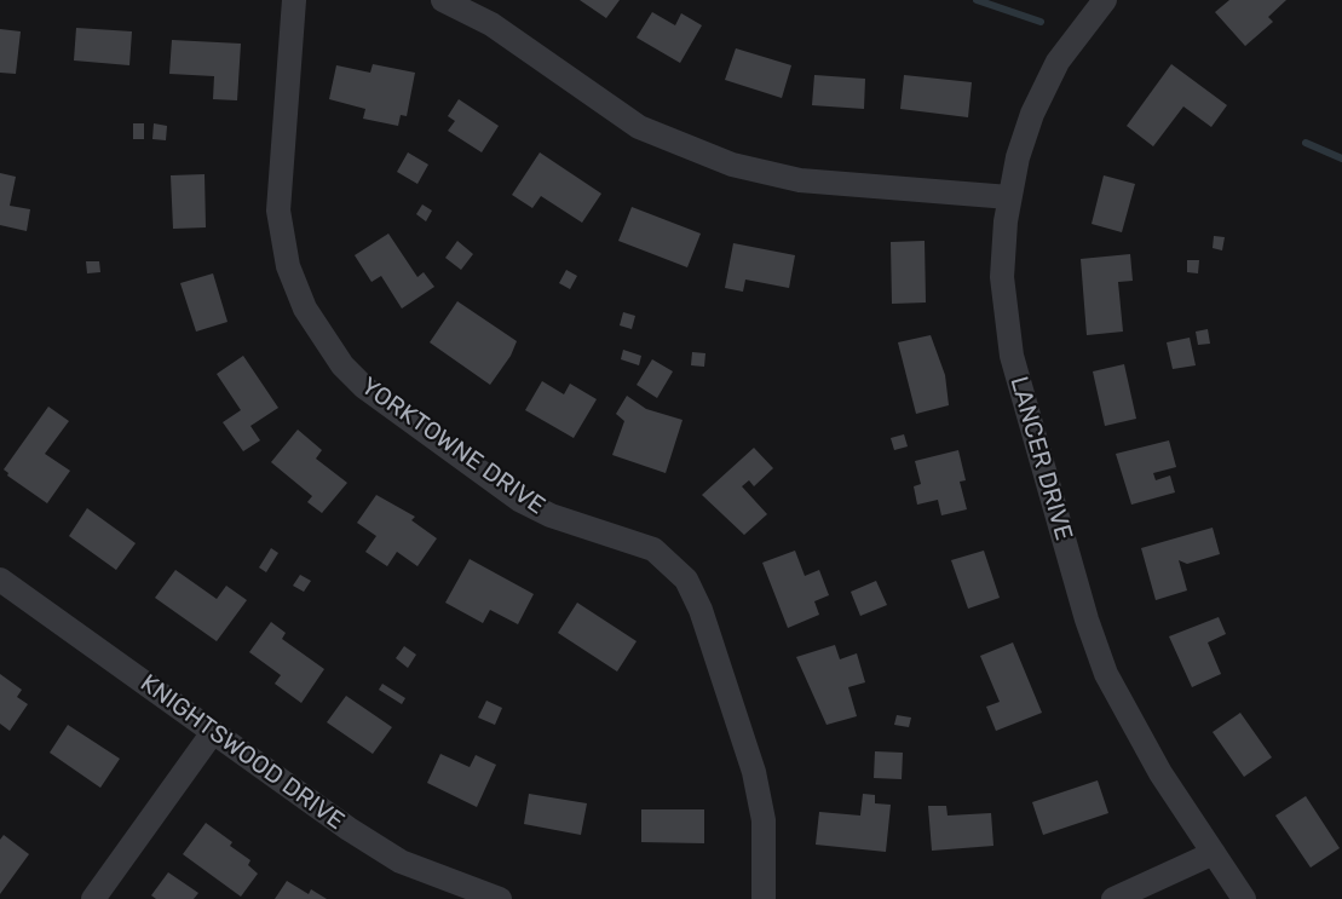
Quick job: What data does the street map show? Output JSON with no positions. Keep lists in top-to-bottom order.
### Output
{
  "streets": {
    "street": ["YORKTOWNE DRIVE", "LANCER DRIVE", "KNIGHTSWOOD DRIVE"]
  }
}
